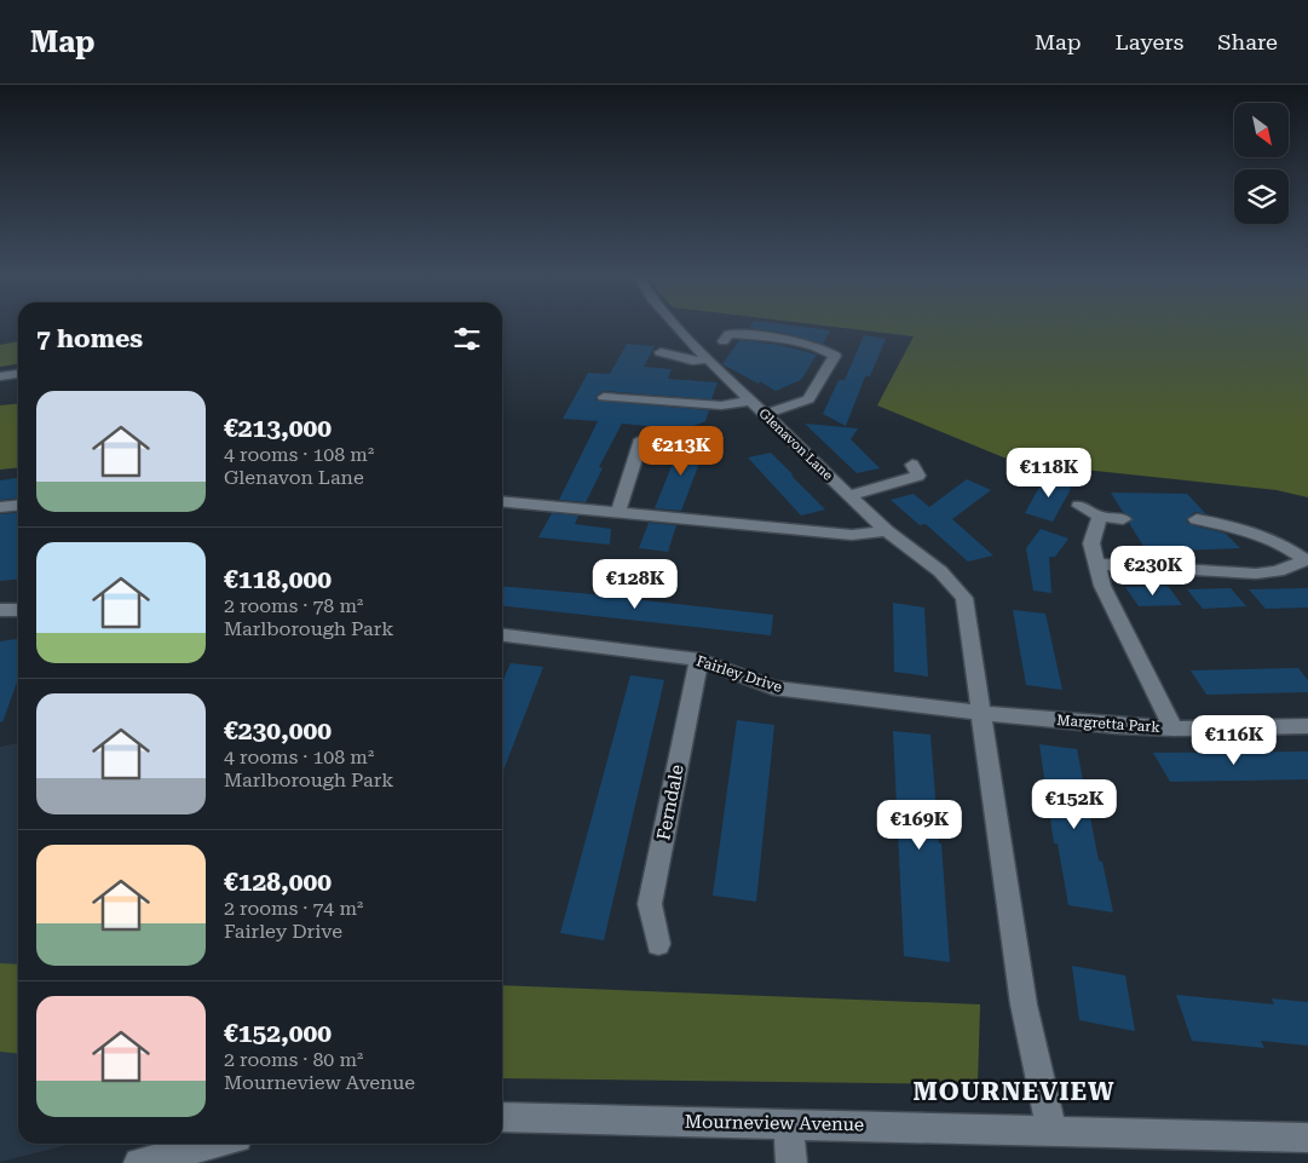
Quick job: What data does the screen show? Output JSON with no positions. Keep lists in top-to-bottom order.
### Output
{
  "streets": {
    "street": [
      "Glenavon Lane",
      "Fairley Drive",
      "Margretta Park",
      "Ferndale",
      "Mourneview Avenue"
    ]
  },
  "crossings": [
    ["Glenavon Lane", "Fairley Drive"],
    ["Glenavon Lane", "Margretta Park"],
    ["Fairley Drive", "Margretta Park"],
    ["Fairley Drive", "Ferndale"]
  ],
  "districts": ["MOURNEVIEW"],
  "north": "bottom right",
  "page": {
    "header": "Map",
    "nav": ["Map", "Layers", "Share"],
    "heading": "7 homes",
    "list": [
      {
        "name": "€213,000",
        "note": "4 rooms · 108 m² · Glenavon Lane"
      },
      {
        "name": "€118,000",
        "note": "2 rooms · 78 m² · Marlborough Park"
      },
      {
        "name": "€230,000",
        "note": "4 rooms · 108 m² · Marlborough Park"
      },
      {
        "name": "€128,000",
        "note": "2 rooms · 74 m² · Fairley Drive"
      },
      {
        "name": "€152,000",
        "note": "2 rooms · 80 m² · Mourneview Avenue"
      }
    ],
    "price": [
      "€213K",
      "€118K",
      "€230K",
      "€128K",
      "€116K",
      "€152K",
      "€169K"
    ]
  }
}
